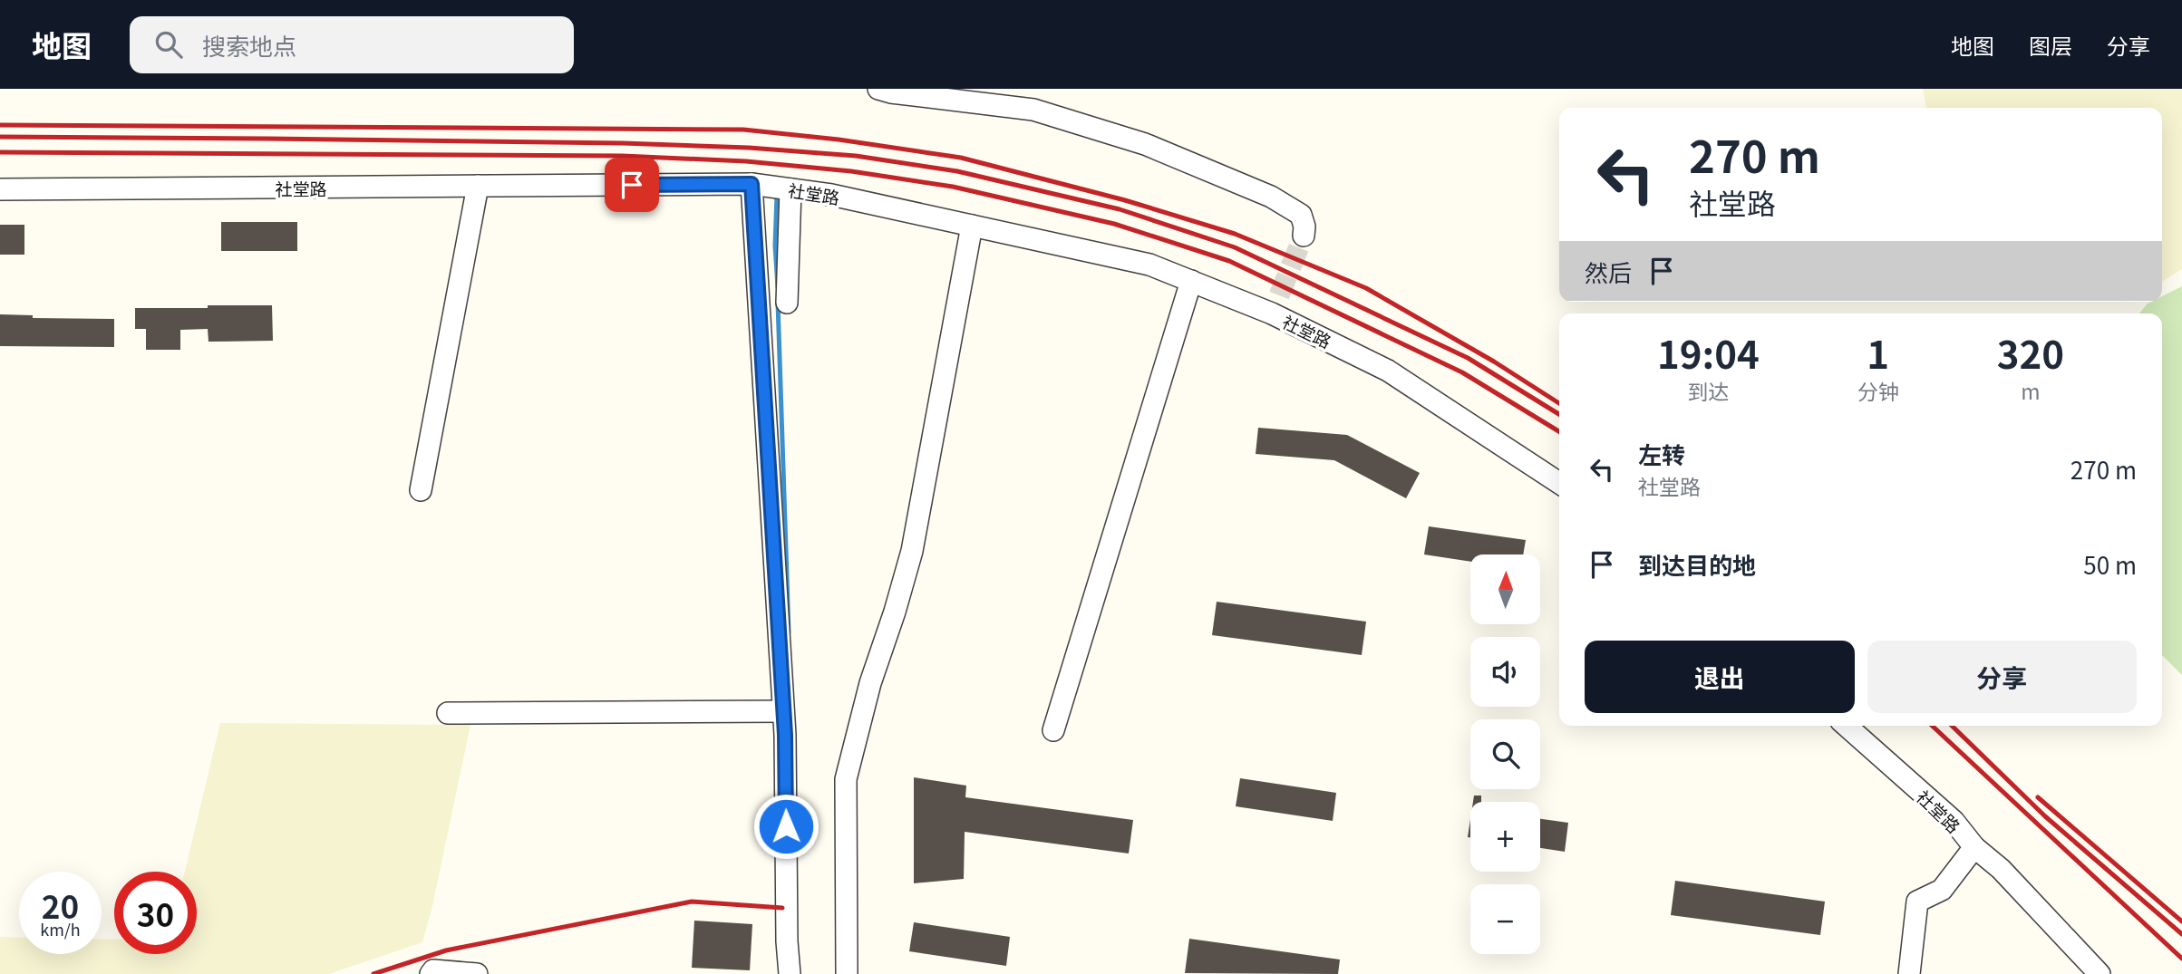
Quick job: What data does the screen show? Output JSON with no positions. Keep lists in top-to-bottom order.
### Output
{
  "streets": {
    "street": ["社堂路"]
  },
  "north": "top",
  "page": {
    "header": "地图",
    "search": "搜索地点",
    "nav": ["地图", "图层", "分享"],
    "turn": ["270 m", "社堂路"],
    "then": "然后",
    "eta": [
      "19:04",
      "到达",
      "1",
      "分钟",
      "320",
      "m"
    ],
    "list": [
      {
        "name": "左转",
        "note": "社堂路",
        "value": "270 m"
      },
      {
        "name": "到达目的地",
        "value": "50 m"
      }
    ],
    "map_buttons": ["+", "−"],
    "buttons": ["退出", "分享"],
    "speed": "20 km/h",
    "limit": "30"
  }
}
